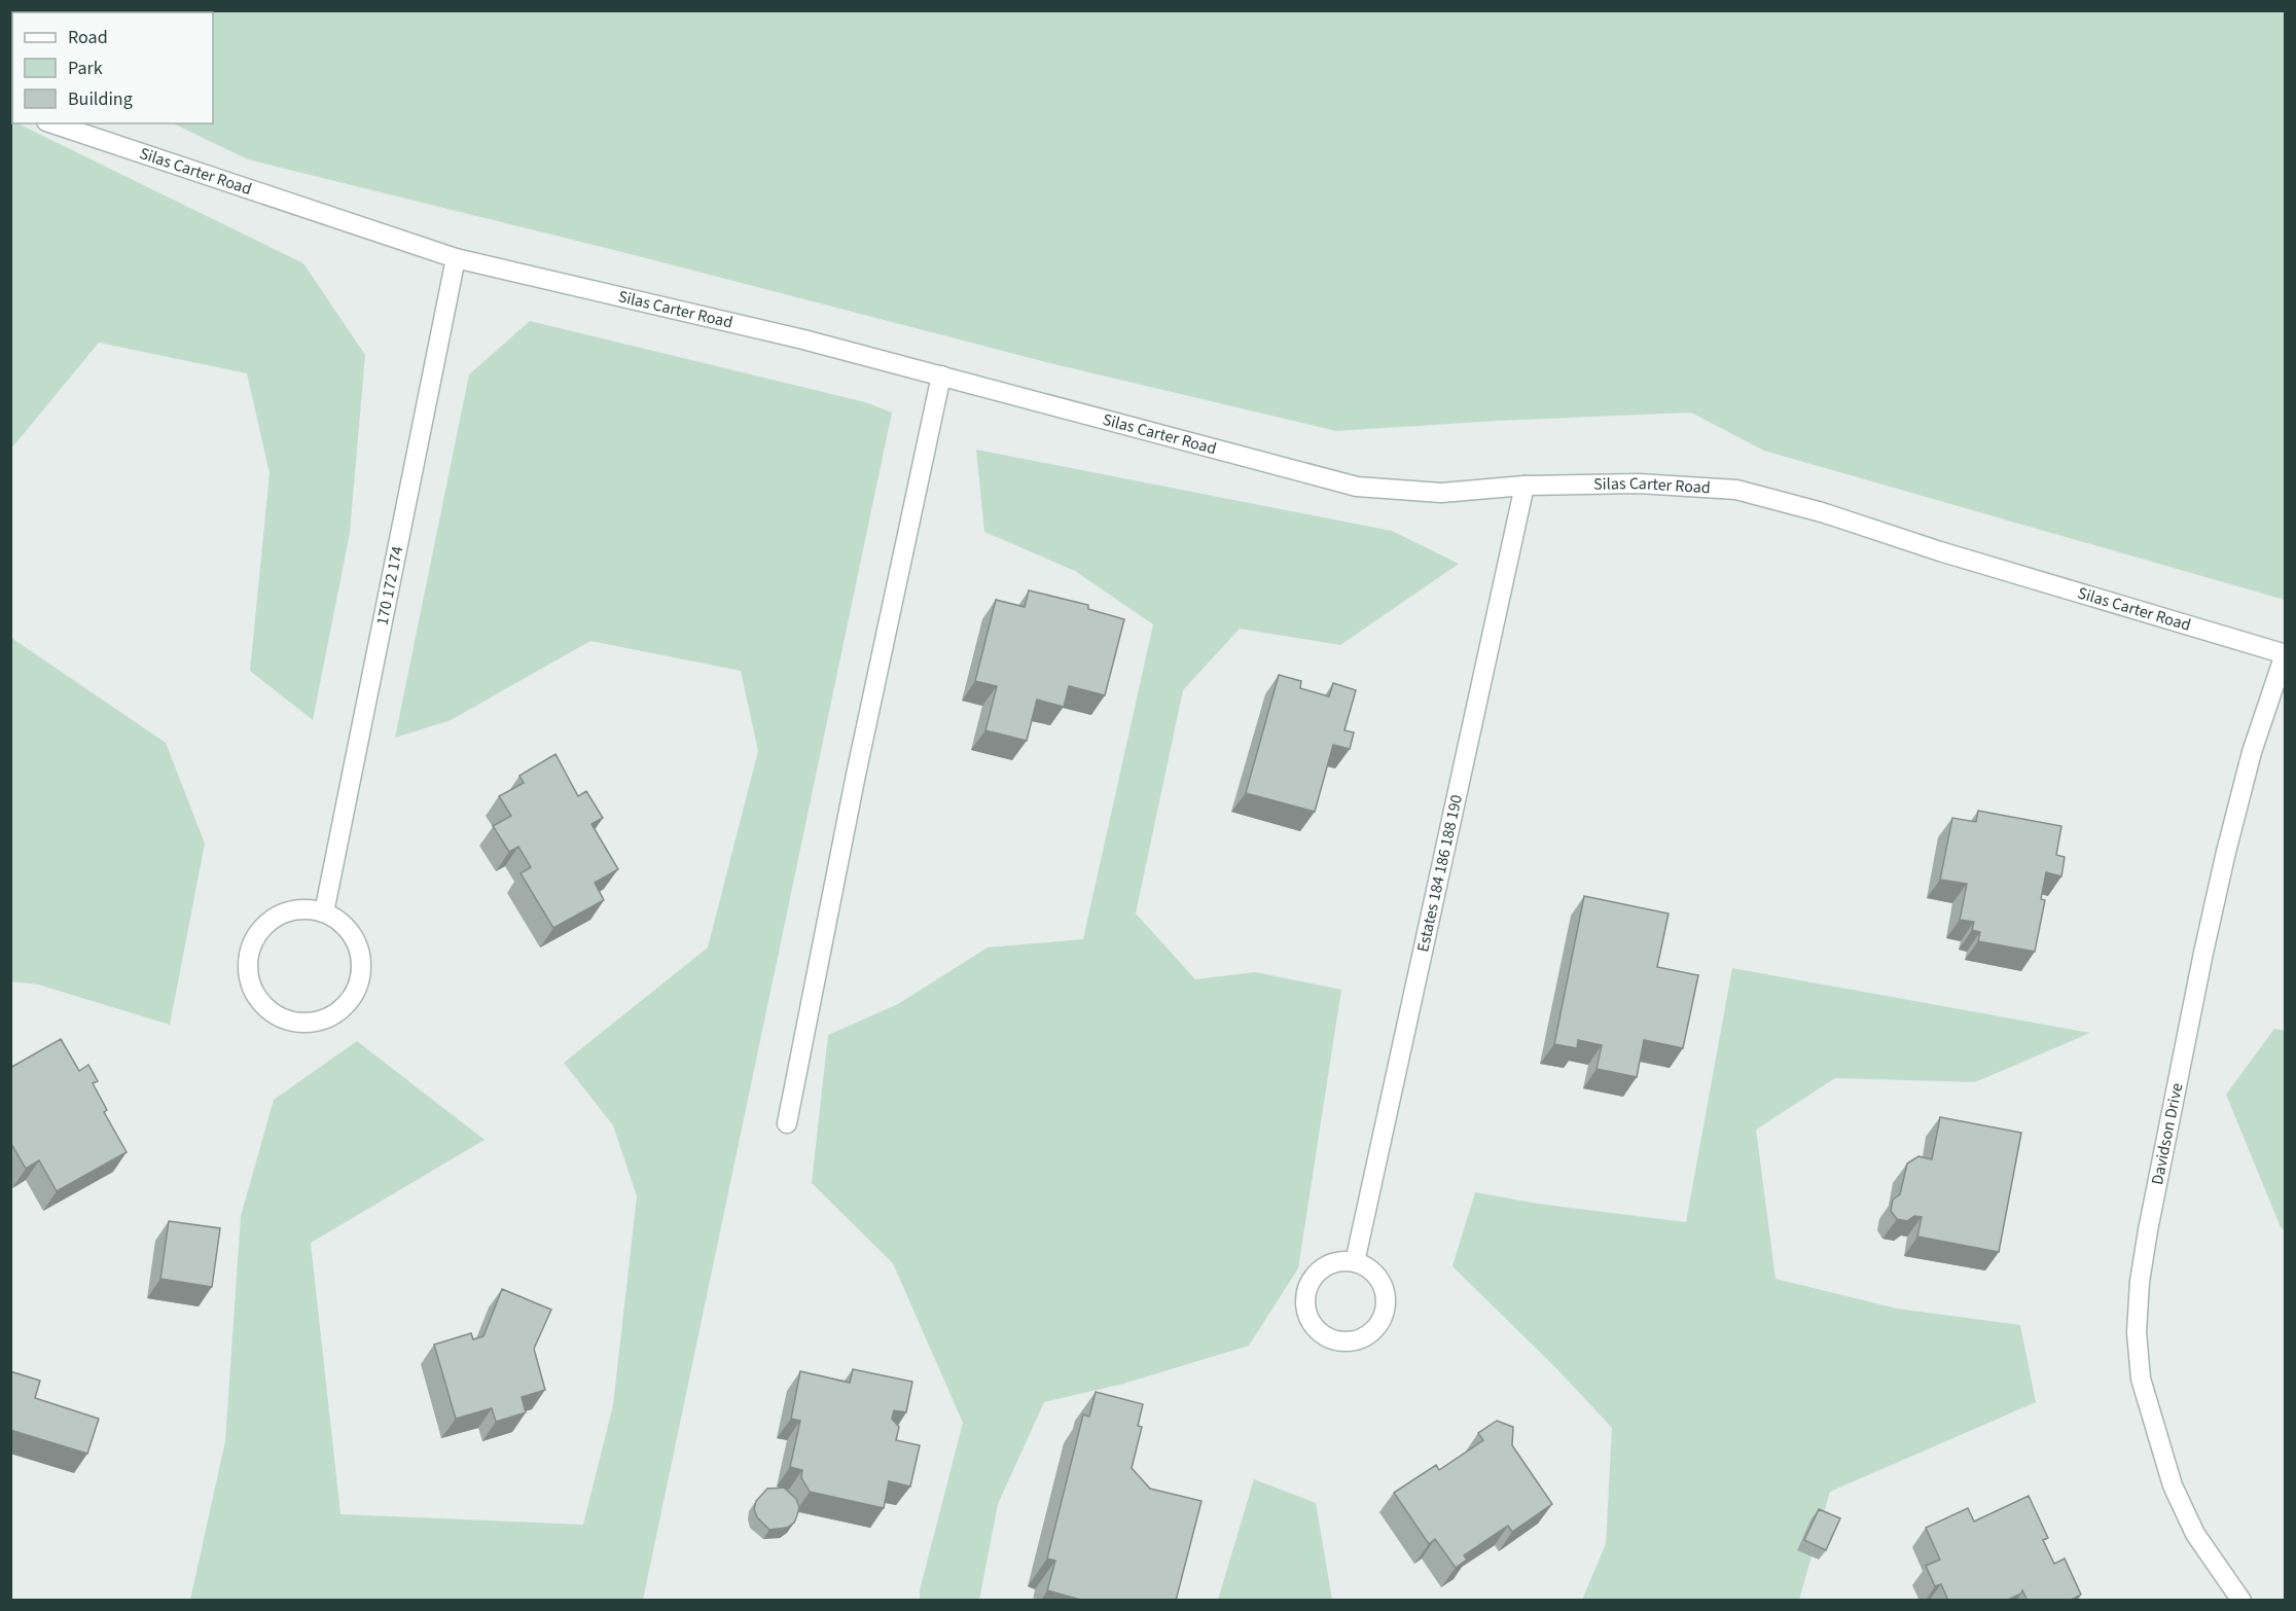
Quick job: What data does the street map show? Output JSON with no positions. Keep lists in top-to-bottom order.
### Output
{
  "streets": {
    "street": [
      "Silas Carter Road",
      "170 172 174",
      "Estates 184 186 188 190",
      "Davidson Drive"
    ]
  },
  "crossings": [
    ["Silas Carter Road", "170 172 174"],
    ["Silas Carter Road", "Estates 184 186 188 190"],
    ["Silas Carter Road", "Davidson Drive"]
  ],
  "legend": ["Road", "Park", "Building"]
}
